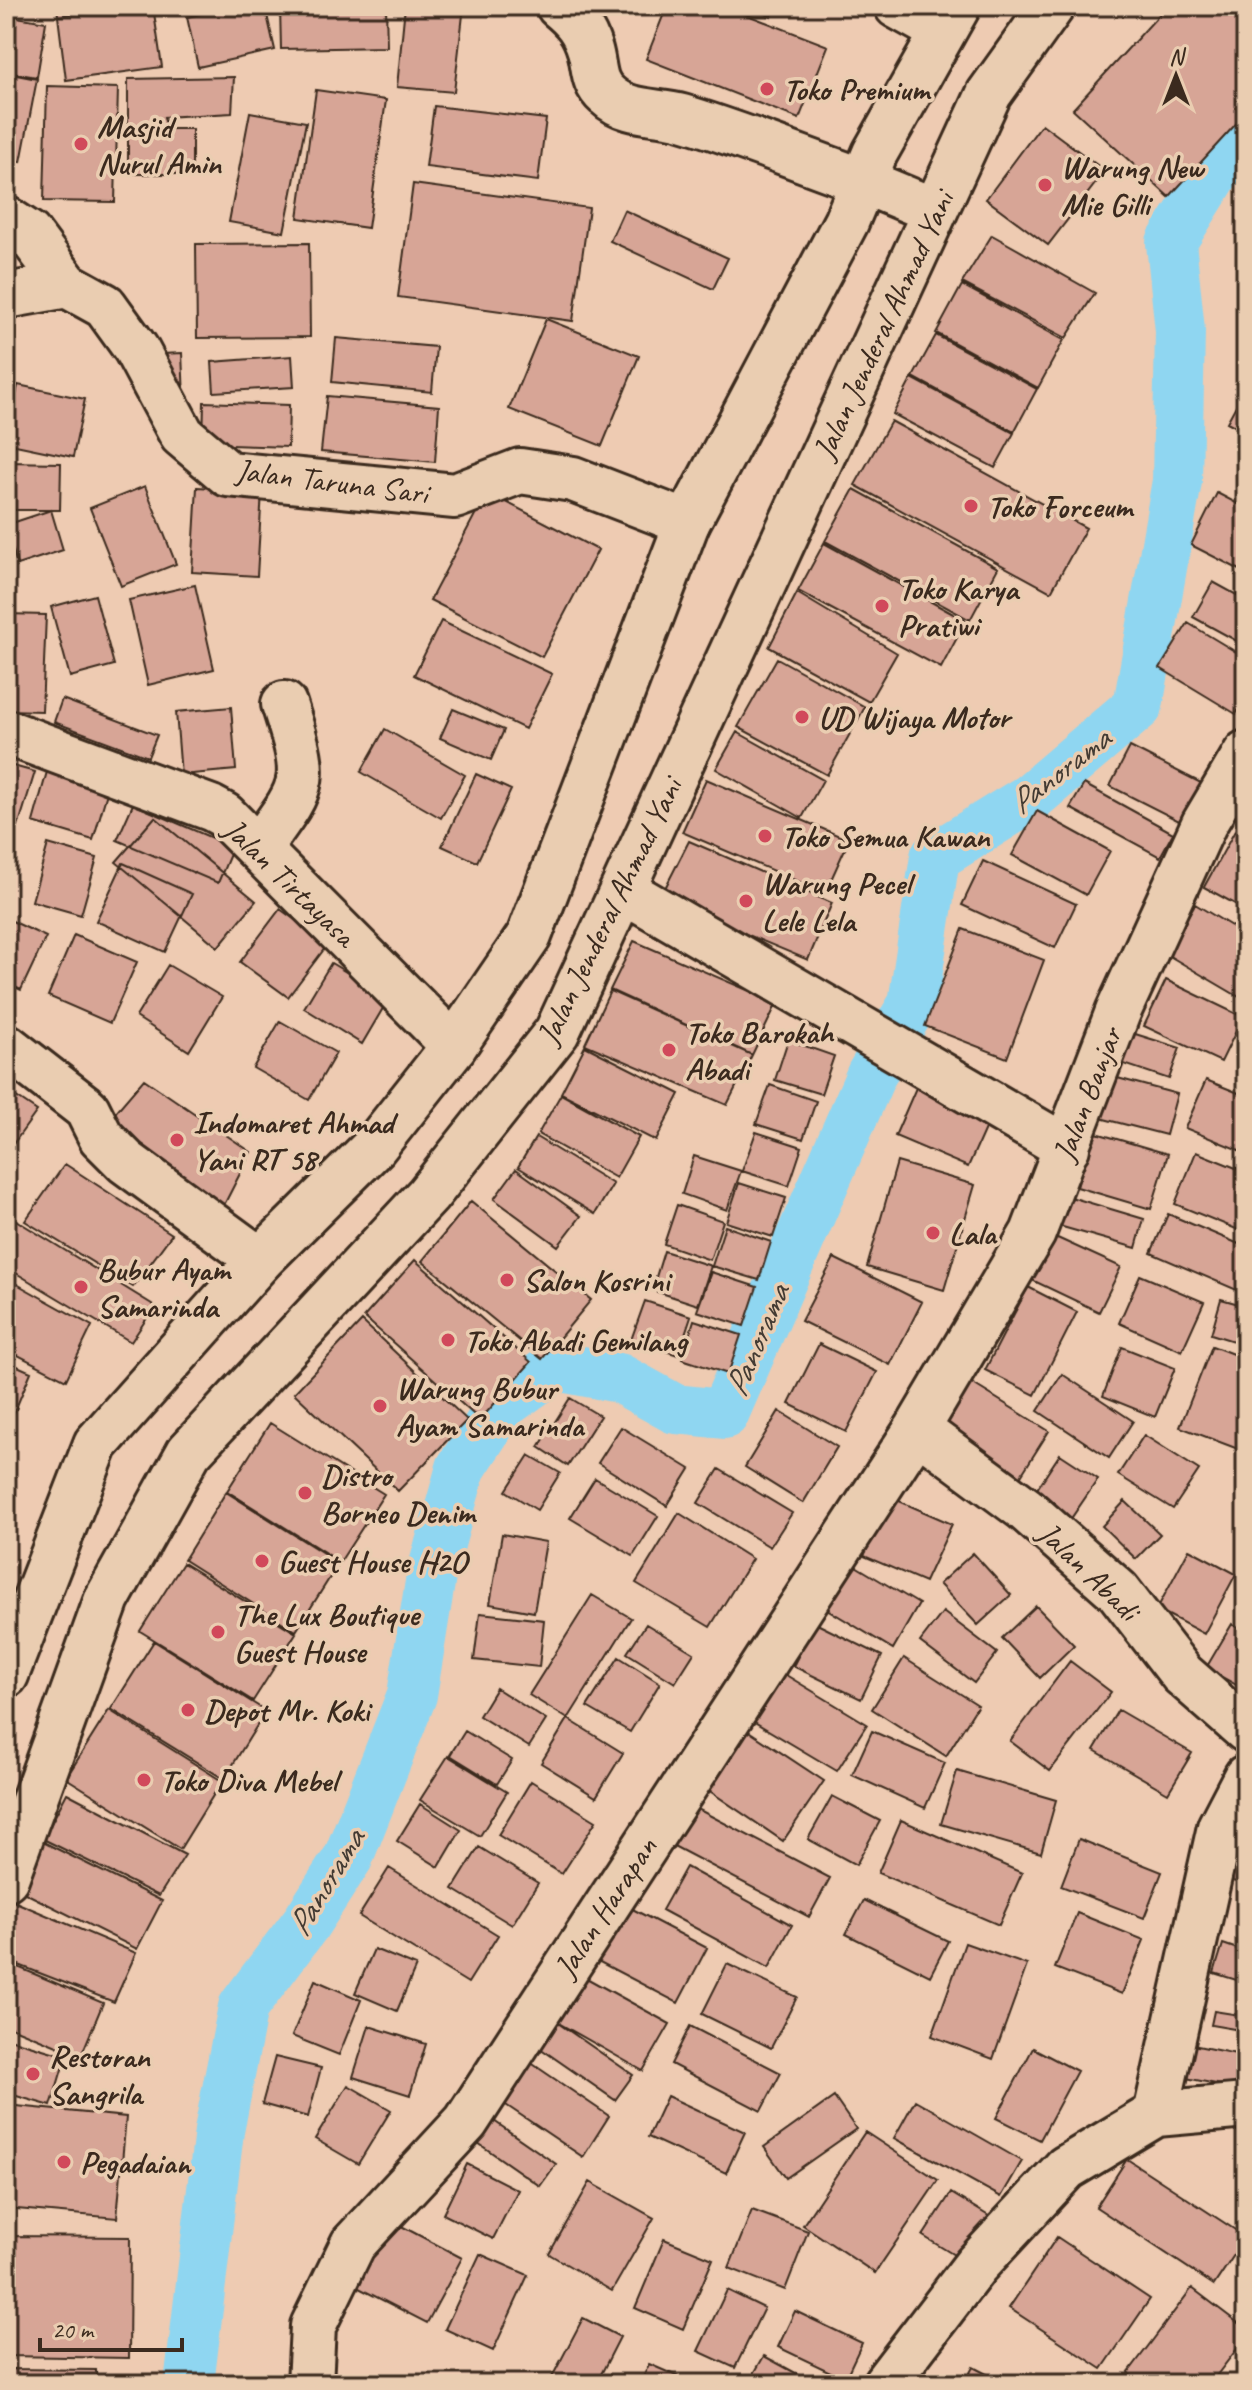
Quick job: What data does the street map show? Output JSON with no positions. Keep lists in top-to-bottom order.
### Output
{
  "streets": {
    "street": [
      "Jalan Jenderal Ahmad Yani",
      "Jalan Taruna Sari",
      "Jalan Tirtayasa",
      "Jalan Banjar",
      "Jalan Abadi",
      "Jalan Harapan"
    ]
  },
  "crossings": [
    ["Jalan Jenderal Ahmad Yani", "Jalan Taruna Sari"],
    ["Jalan Jenderal Ahmad Yani", "Jalan Tirtayasa"],
    ["Jalan Banjar", "Jalan Abadi"],
    ["Jalan Banjar", "Jalan Harapan"],
    ["Jalan Abadi", "Jalan Harapan"]
  ],
  "water": ["Panorama"],
  "places": [
    "Toko Premium",
    "Masjid Nurul Amin",
    "Warung New Mie Gilli",
    "Toko Forceum",
    "Toko Karya Pratiwi",
    "UD Wijaya Motor",
    "Toko Semua Kawan",
    "Warung Pecel Lele Lela",
    "Toko Barokah Abadi",
    "Indomaret Ahmad Yani RT 58",
    "Lala",
    "Salon Kosrini",
    "Bubur Ayam Samarinda",
    "Toko Abadi Gemilang",
    "Warung Bubur Ayam Samarinda",
    "Distro Borneo Denim",
    "Guest House H2O",
    "The Lux Boutique Guest House",
    "Depot Mr. Koki",
    "Toko Diva Mebel",
    "Restoran Sangrila",
    "Pegadaian"
  ],
  "scale_bar": "20 m",
  "north": "top"
}
